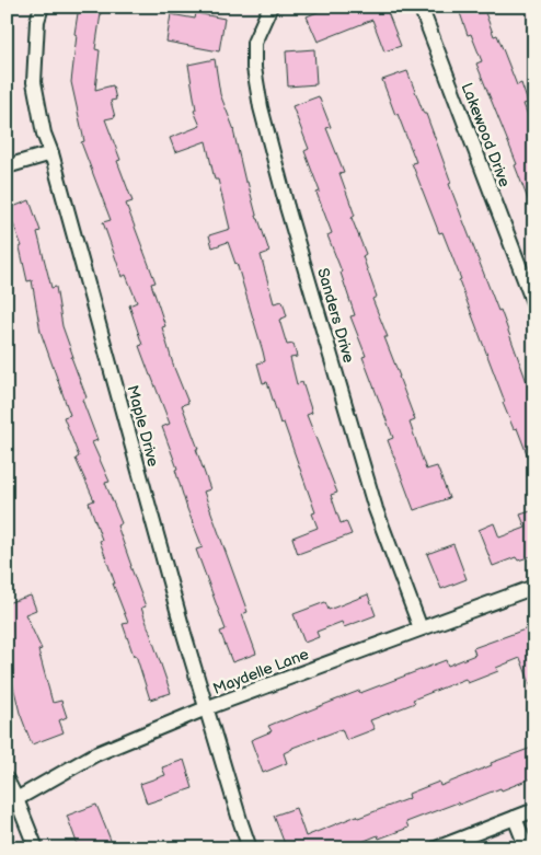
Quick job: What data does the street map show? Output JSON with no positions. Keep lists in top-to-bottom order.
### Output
{
  "streets": {
    "street": [
      "Lakewood Drive",
      "Sanders Drive",
      "Maple Drive",
      "Maydelle Lane"
    ]
  },
  "crossings": [
    ["Sanders Drive", "Maydelle Lane"],
    ["Maple Drive", "Maydelle Lane"]
  ]
}
